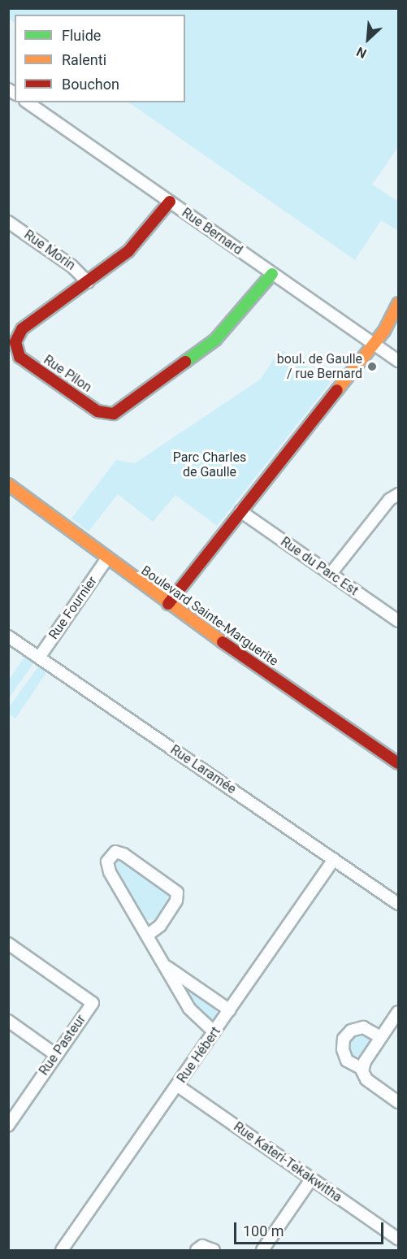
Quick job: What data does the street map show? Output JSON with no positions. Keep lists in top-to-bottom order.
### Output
{
  "streets": {
    "street": [
      "Rue Bernard",
      "Rue Morin",
      "Rue Pilon",
      "Rue du Parc Est",
      "Rue Fournier",
      "Boulevard Sainte-Marguerite",
      "Rue Laramée",
      "Rue Pasteur",
      "Rue Hébert",
      "Rue Kateri-Tekakwitha"
    ]
  },
  "crossings": [
    ["Rue Bernard", "Rue Pilon"],
    ["Rue Morin", "Rue Pilon"],
    ["Rue Fournier", "Boulevard Sainte-Marguerite"],
    ["Rue Fournier", "Rue Laramée"],
    ["Rue Laramée", "Rue Hébert"],
    ["Rue Hébert", "Rue Kateri-Tekakwitha"]
  ],
  "parks": ["Parc Charles de Gaulle"],
  "places": ["boul. de Gaulle / rue Bernard"],
  "legend": ["Fluide", "Ralenti", "Bouchon"],
  "scale_bar": "100 m",
  "north": "bottom left"
}
